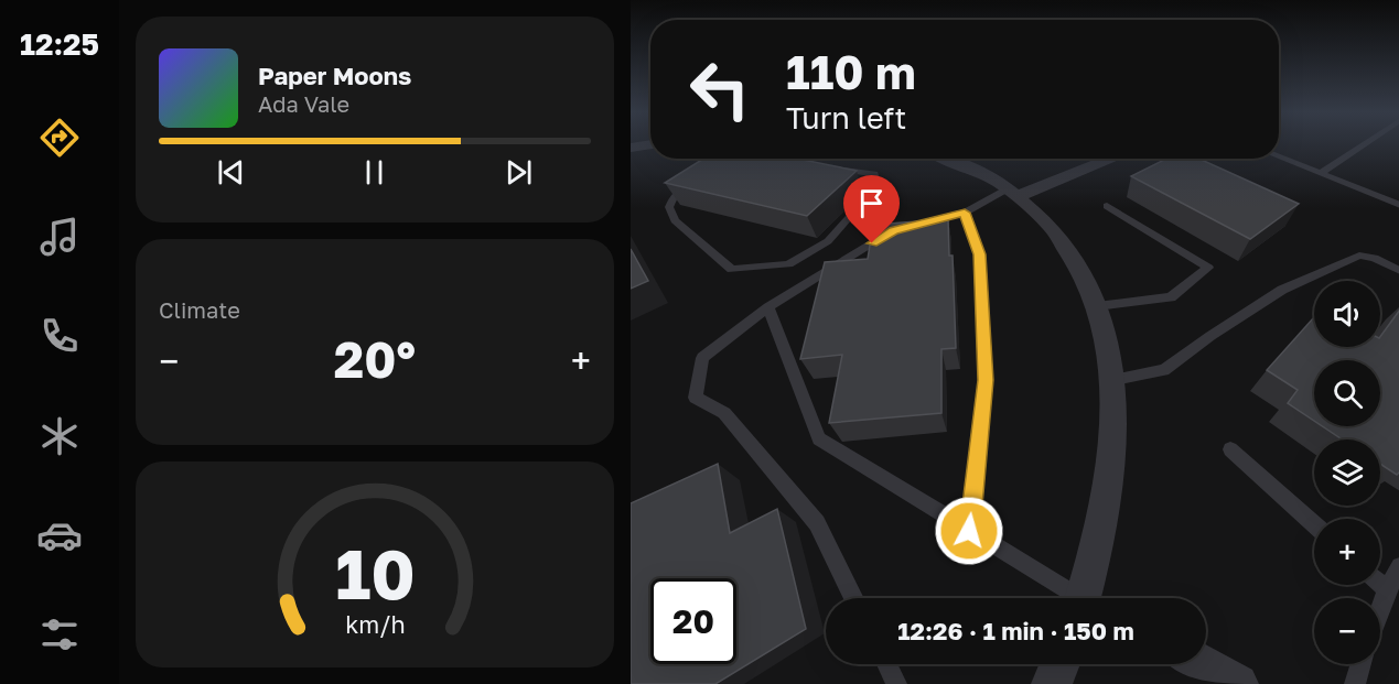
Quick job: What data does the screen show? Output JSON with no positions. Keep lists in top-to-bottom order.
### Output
{
  "page": {
    "tabs": "12:25",
    "turn": ["110 m", "Turn left"],
    "song": ["Paper Moons", "Ada Vale"],
    "tile": "Climate",
    "map_buttons": ["+", "−"],
    "heat": ["−", "20°", "+"],
    "limit": "20",
    "trip": "12:26 · 1 min · 150 m",
    "gauge": ["10", "km/h"]
  }
}
